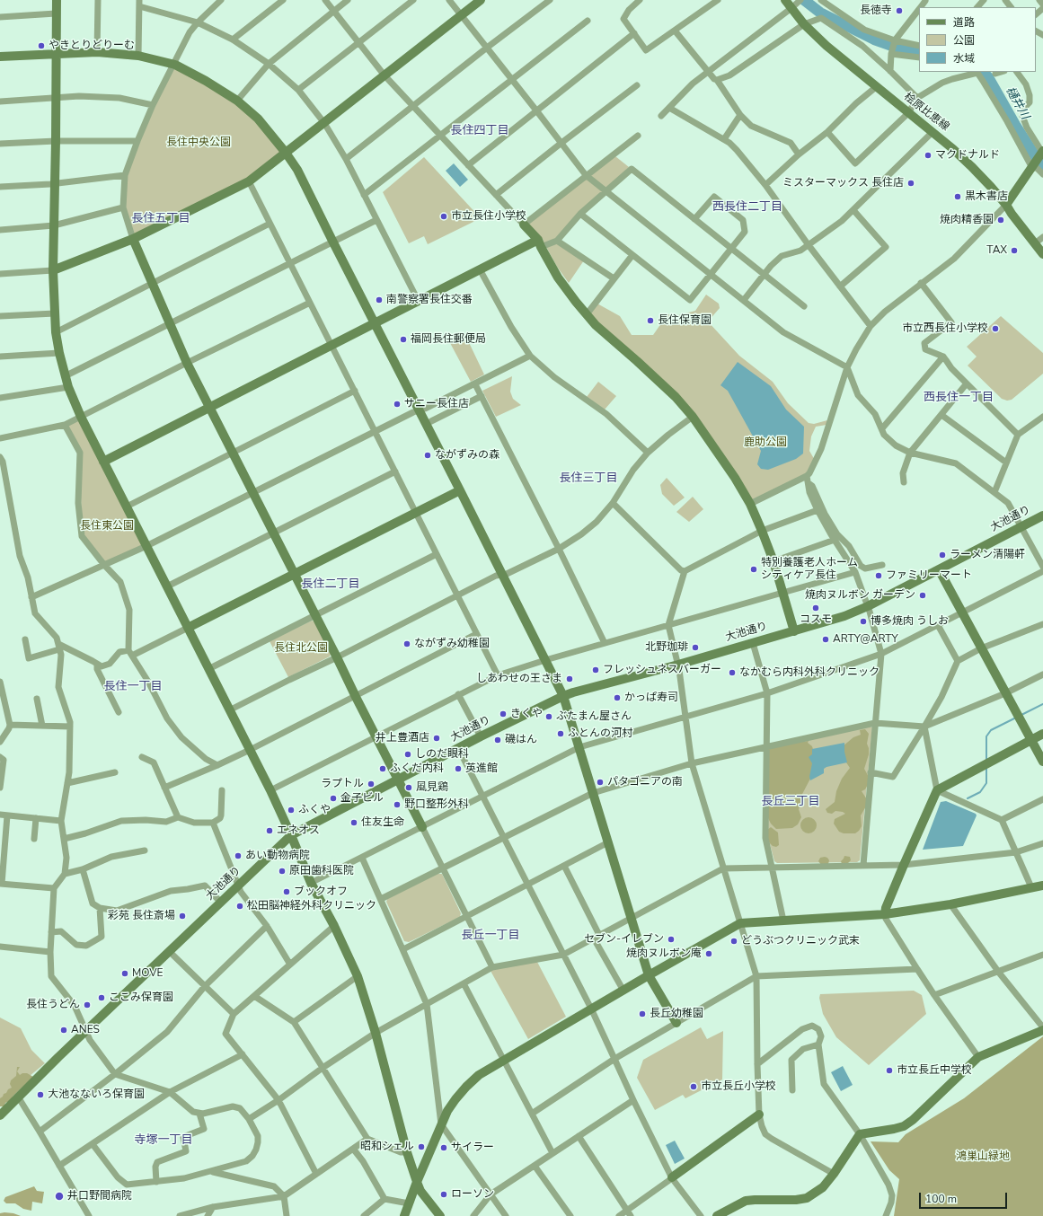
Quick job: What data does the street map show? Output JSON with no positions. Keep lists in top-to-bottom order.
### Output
{
  "streets": {
    "street": ["桧原比恵線", "大池通り"]
  },
  "districts": [
    "長住四丁目",
    "西長住二丁目",
    "長住五丁目",
    "西長住一丁目",
    "長住三丁目",
    "長住二丁目",
    "長住一丁目",
    "長丘三丁目",
    "長丘一丁目",
    "寺塚一丁目"
  ],
  "water": ["樋井川"],
  "parks": [
    "長住中央公園",
    "鹿助公園",
    "長住東公園",
    "長住北公園",
    "鴻巣山緑地"
  ],
  "places": [
    "長徳寺",
    "やきとりどりーむ",
    "マクドナルド",
    "ミスターマックス 長住店",
    "黒木書店",
    "市立長住小学校",
    "焼肉精香園",
    "TAX",
    "南警察署長住交番",
    "長住保育園",
    "市立西長住小学校",
    "福岡長住郵便局",
    "サニー長住店",
    "ながずみの森",
    "ラーメン清陽軒",
    "特別養護老人ホーム シティケア長住",
    "ファミリーマート",
    "焼肉ヌルボン ガーデン",
    "コスモ",
    "博多焼肉 うしお",
    "ARTY@ARTY",
    "ながずみ幼稚園",
    "北野珈琲",
    "フレッシュネスバーガー",
    "なかむら内科外科クリニック",
    "しあわせの王さま",
    "かっぱ寿司",
    "きくや",
    "ぶたまん屋さん",
    "ふとんの河村",
    "井上豊酒店",
    "磯はん",
    "しのだ眼科",
    "ふくだ内科",
    "英進館",
    "パタゴニアの南",
    "ラプトル",
    "風見鶏",
    "金子ビル",
    "野口整形外科",
    "ふくや",
    "住友生命",
    "エネオス",
    "あい動物病院",
    "原田歯科医院",
    "ブックオフ",
    "松田脳神経外科クリニック",
    "彩苑 長住斎場",
    "セブン-イレブン",
    "どうぶつクリニック武末",
    "焼肉ヌルボン庵",
    "MOVE",
    "ここみ保育園",
    "長住うどん",
    "長丘幼稚園",
    "ANES",
    "市立長丘中学校",
    "市立長丘小学校",
    "大池なないろ保育園",
    "昭和シェル",
    "サイラー",
    "ローソン",
    "井口野間病院"
  ],
  "legend": ["道路", "公園", "水域"],
  "scale_bar": "100 m"
}
